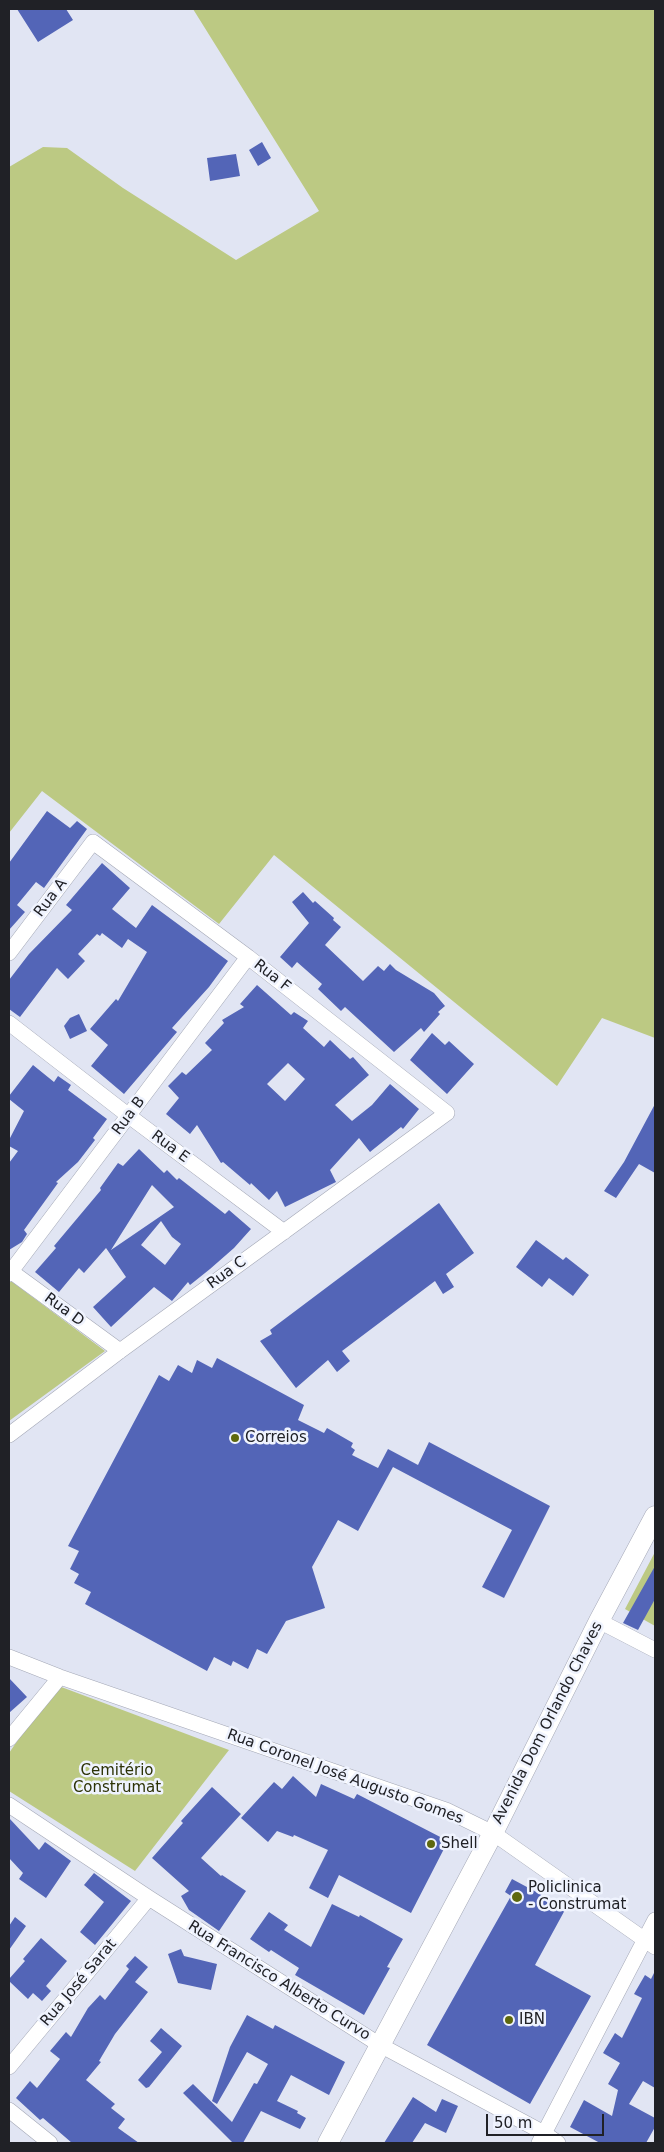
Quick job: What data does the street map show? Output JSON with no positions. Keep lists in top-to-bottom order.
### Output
{
  "streets": {
    "main road": ["Avenida Dom Orlando Chaves"],
    "street": [
      "Rua A",
      "Rua F",
      "Rua B",
      "Rua E",
      "Rua C",
      "Rua D",
      "Rua Coronel José Augusto Gomes",
      "Rua Francisco Alberto Curvo",
      "Rua José Sarat"
    ]
  },
  "crossings": [
    ["Rua A", "Rua F"],
    ["Rua F", "Rua B"],
    ["Rua F", "Rua C"],
    ["Rua B", "Rua E"],
    ["Rua B", "Rua D"],
    ["Rua E", "Rua C"],
    ["Rua C", "Rua D"],
    ["Avenida Dom Orlando Chaves", "Rua Coronel José Augusto Gomes"],
    ["Avenida Dom Orlando Chaves", "Rua Francisco Alberto Curvo"],
    ["Rua Francisco Alberto Curvo", "Rua José Sarat"]
  ],
  "parks": ["Cemitério Construmat"],
  "places": [
    "Correios",
    "Shell",
    "Policlinica - Construmat",
    "IBN"
  ],
  "scale_bar": "50 m"
}
